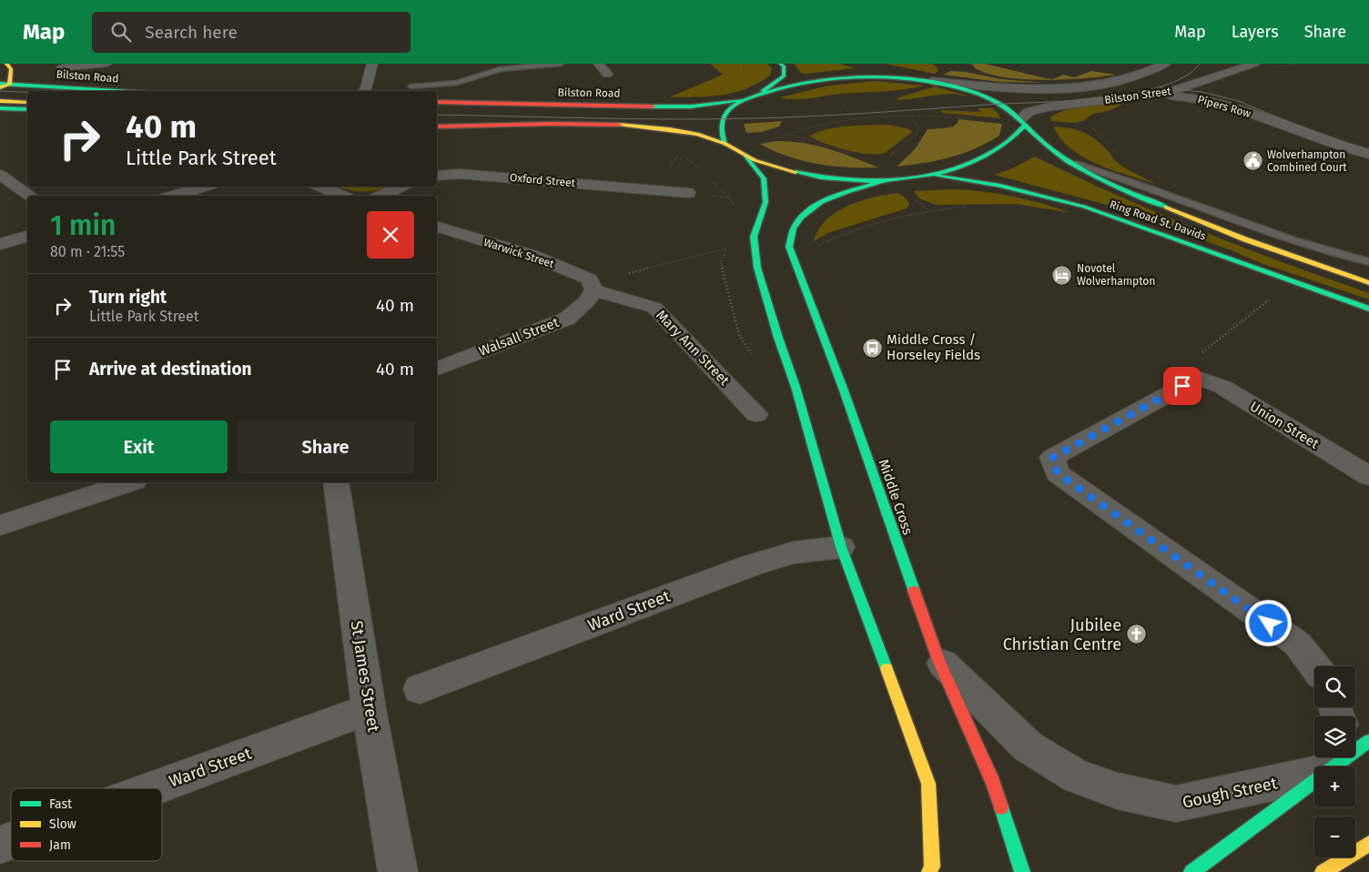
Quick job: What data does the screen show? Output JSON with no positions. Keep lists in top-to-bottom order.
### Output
{
  "streets": {
    "main road": ["Bilston Road", "Ring Road St. Davids", "Middle Cross"],
    "street": [
      "Bilston Street",
      "Pipers Row",
      "Oxford Street",
      "Warwick Street",
      "Walsall Street",
      "Mary Ann Street",
      "Union Street",
      "Ward Street",
      "St James Street",
      "Gough Street"
    ]
  },
  "crossings": [
    ["Bilston Street", "Pipers Row"],
    ["Bilston Street", "Ring Road St. Davids"],
    ["Warwick Street", "Walsall Street"],
    ["Warwick Street", "Mary Ann Street"],
    ["Walsall Street", "Mary Ann Street"],
    ["Middle Cross", "Gough Street"],
    ["Ward Street", "St James Street"]
  ],
  "places": {
    "public building": ["Wolverhampton Combined Court"],
    "hotel": ["Novotel Wolverhampton"],
    "bus stop": ["Middle Cross / Horseley Fields"],
    "church": ["Jubilee Christian Centre"]
  },
  "legend": ["Fast", "Slow", "Jam"],
  "page": {
    "header": "Map",
    "search": "Search here",
    "nav": ["Map", "Layers", "Share"],
    "turn": ["40 m", "Little Park Street"],
    "heading": ["1 min", "80 m · 21:55"],
    "list": [
      {
        "name": "Turn right",
        "note": "Little Park Street",
        "value": "40 m"
      },
      {
        "name": "Arrive at destination",
        "value": "40 m"
      }
    ],
    "buttons": ["Exit", "Share"],
    "map_buttons": ["+", "−"]
  }
}
